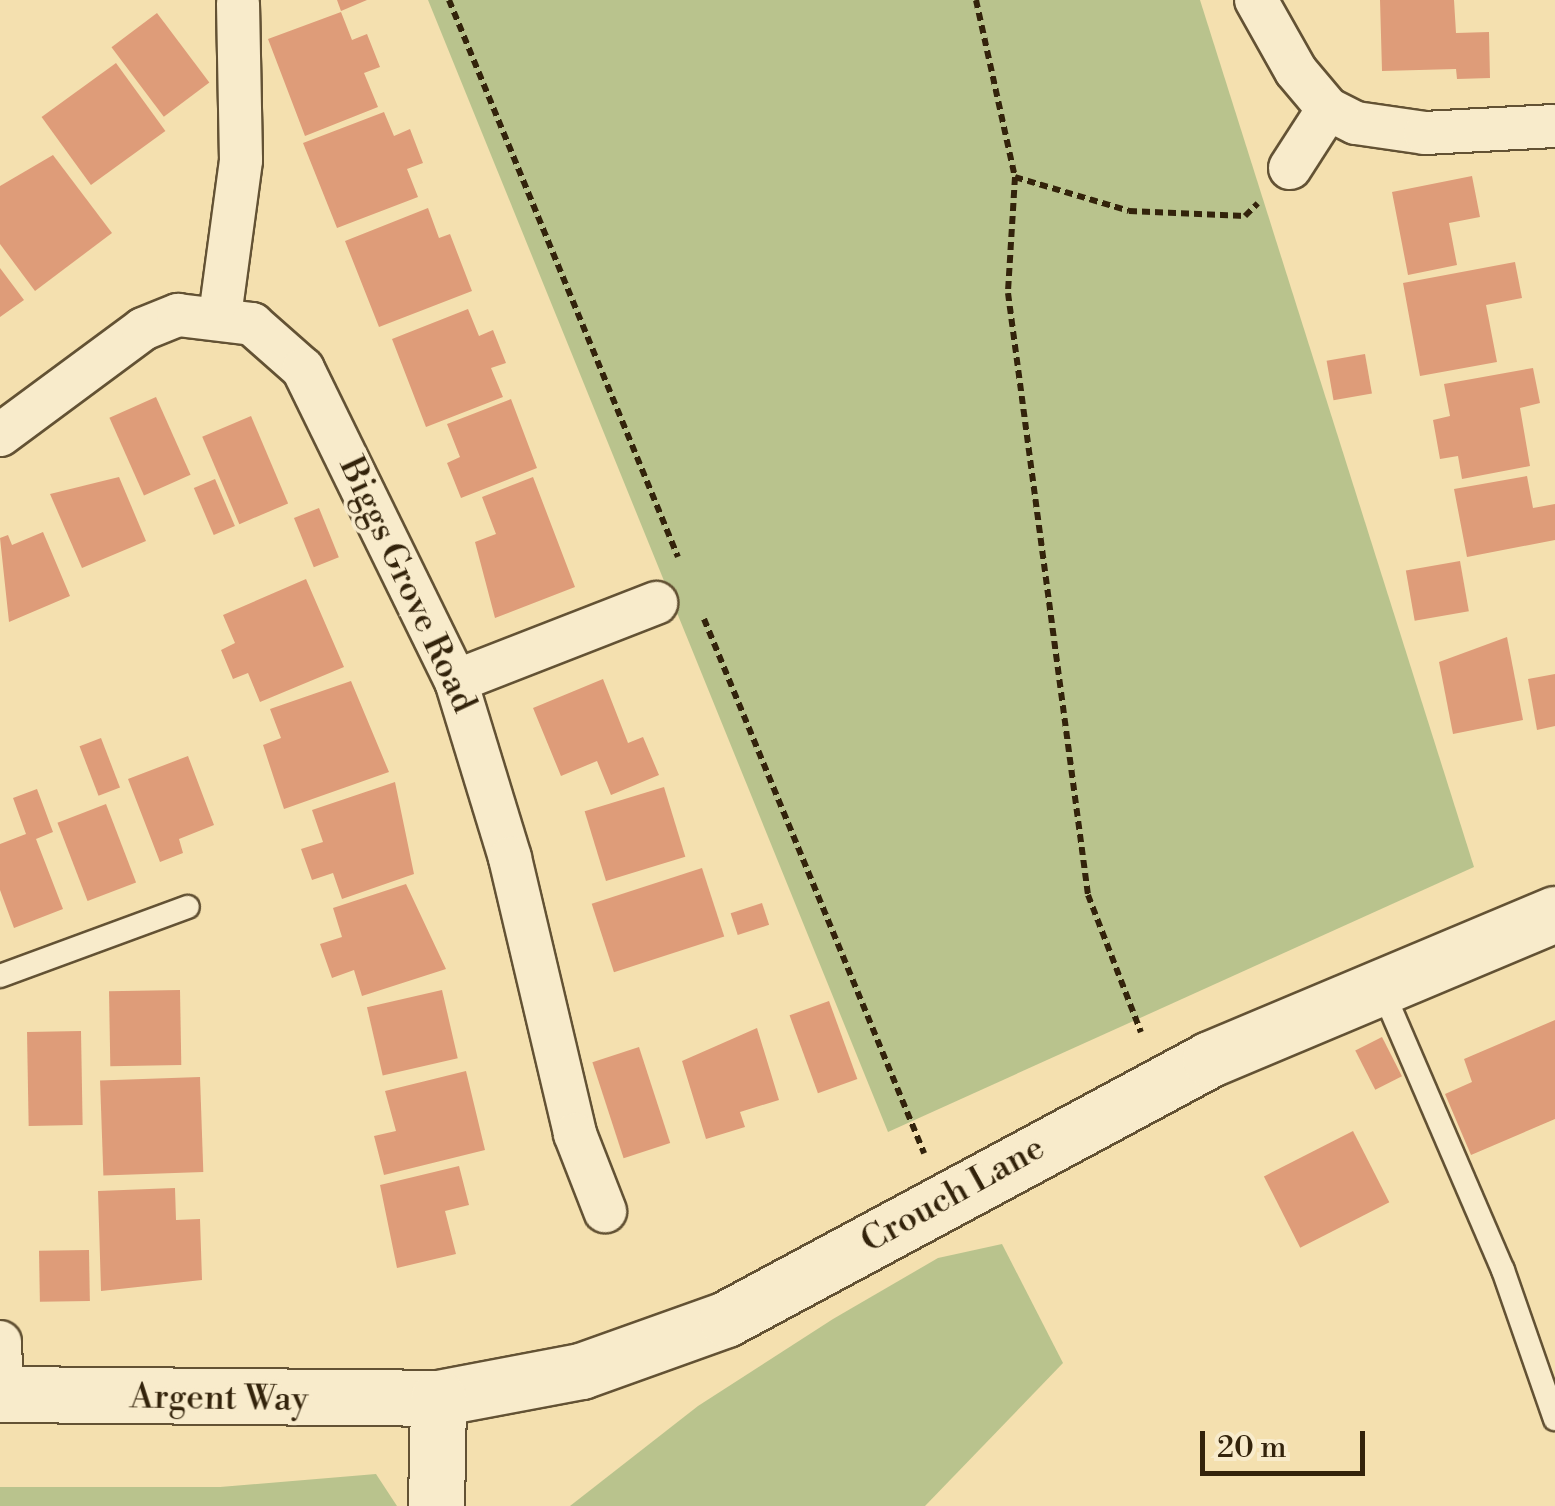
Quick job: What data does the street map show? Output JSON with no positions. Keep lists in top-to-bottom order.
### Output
{
  "streets": {
    "street": ["Biggs Grove Road", "Crouch Lane", "Argent Way"]
  },
  "crossings": [
    ["Crouch Lane", "Argent Way"]
  ],
  "scale_bar": "20 m"
}
